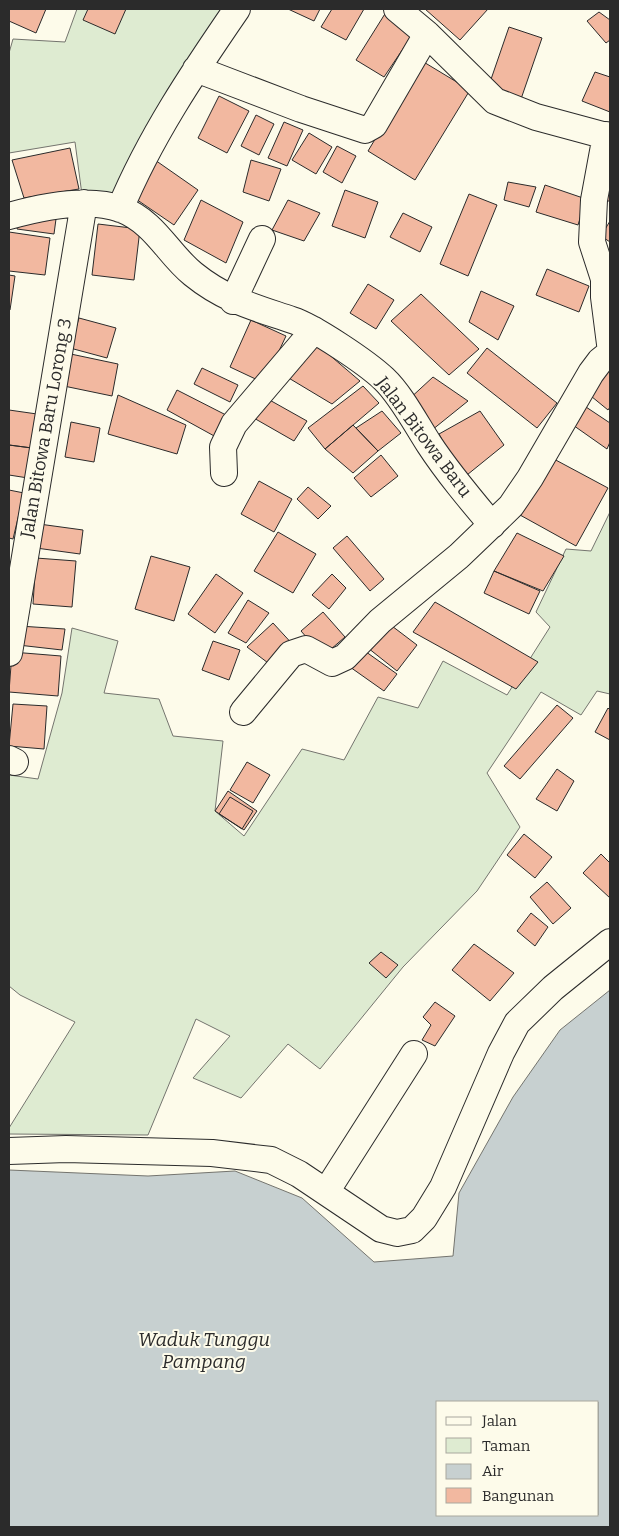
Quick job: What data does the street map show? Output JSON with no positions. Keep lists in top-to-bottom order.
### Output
{
  "streets": {
    "street": ["Jalan Bitowa Baru Lorong 3", "Jalan Bitowa Baru"]
  },
  "crossings": [
    ["Jalan Bitowa Baru Lorong 3", "Jalan Bitowa Baru"]
  ],
  "water": ["Waduk Tunggu Pampang"],
  "legend": [
    "Jalan",
    "Taman",
    "Air",
    "Bangunan"
  ]
}
